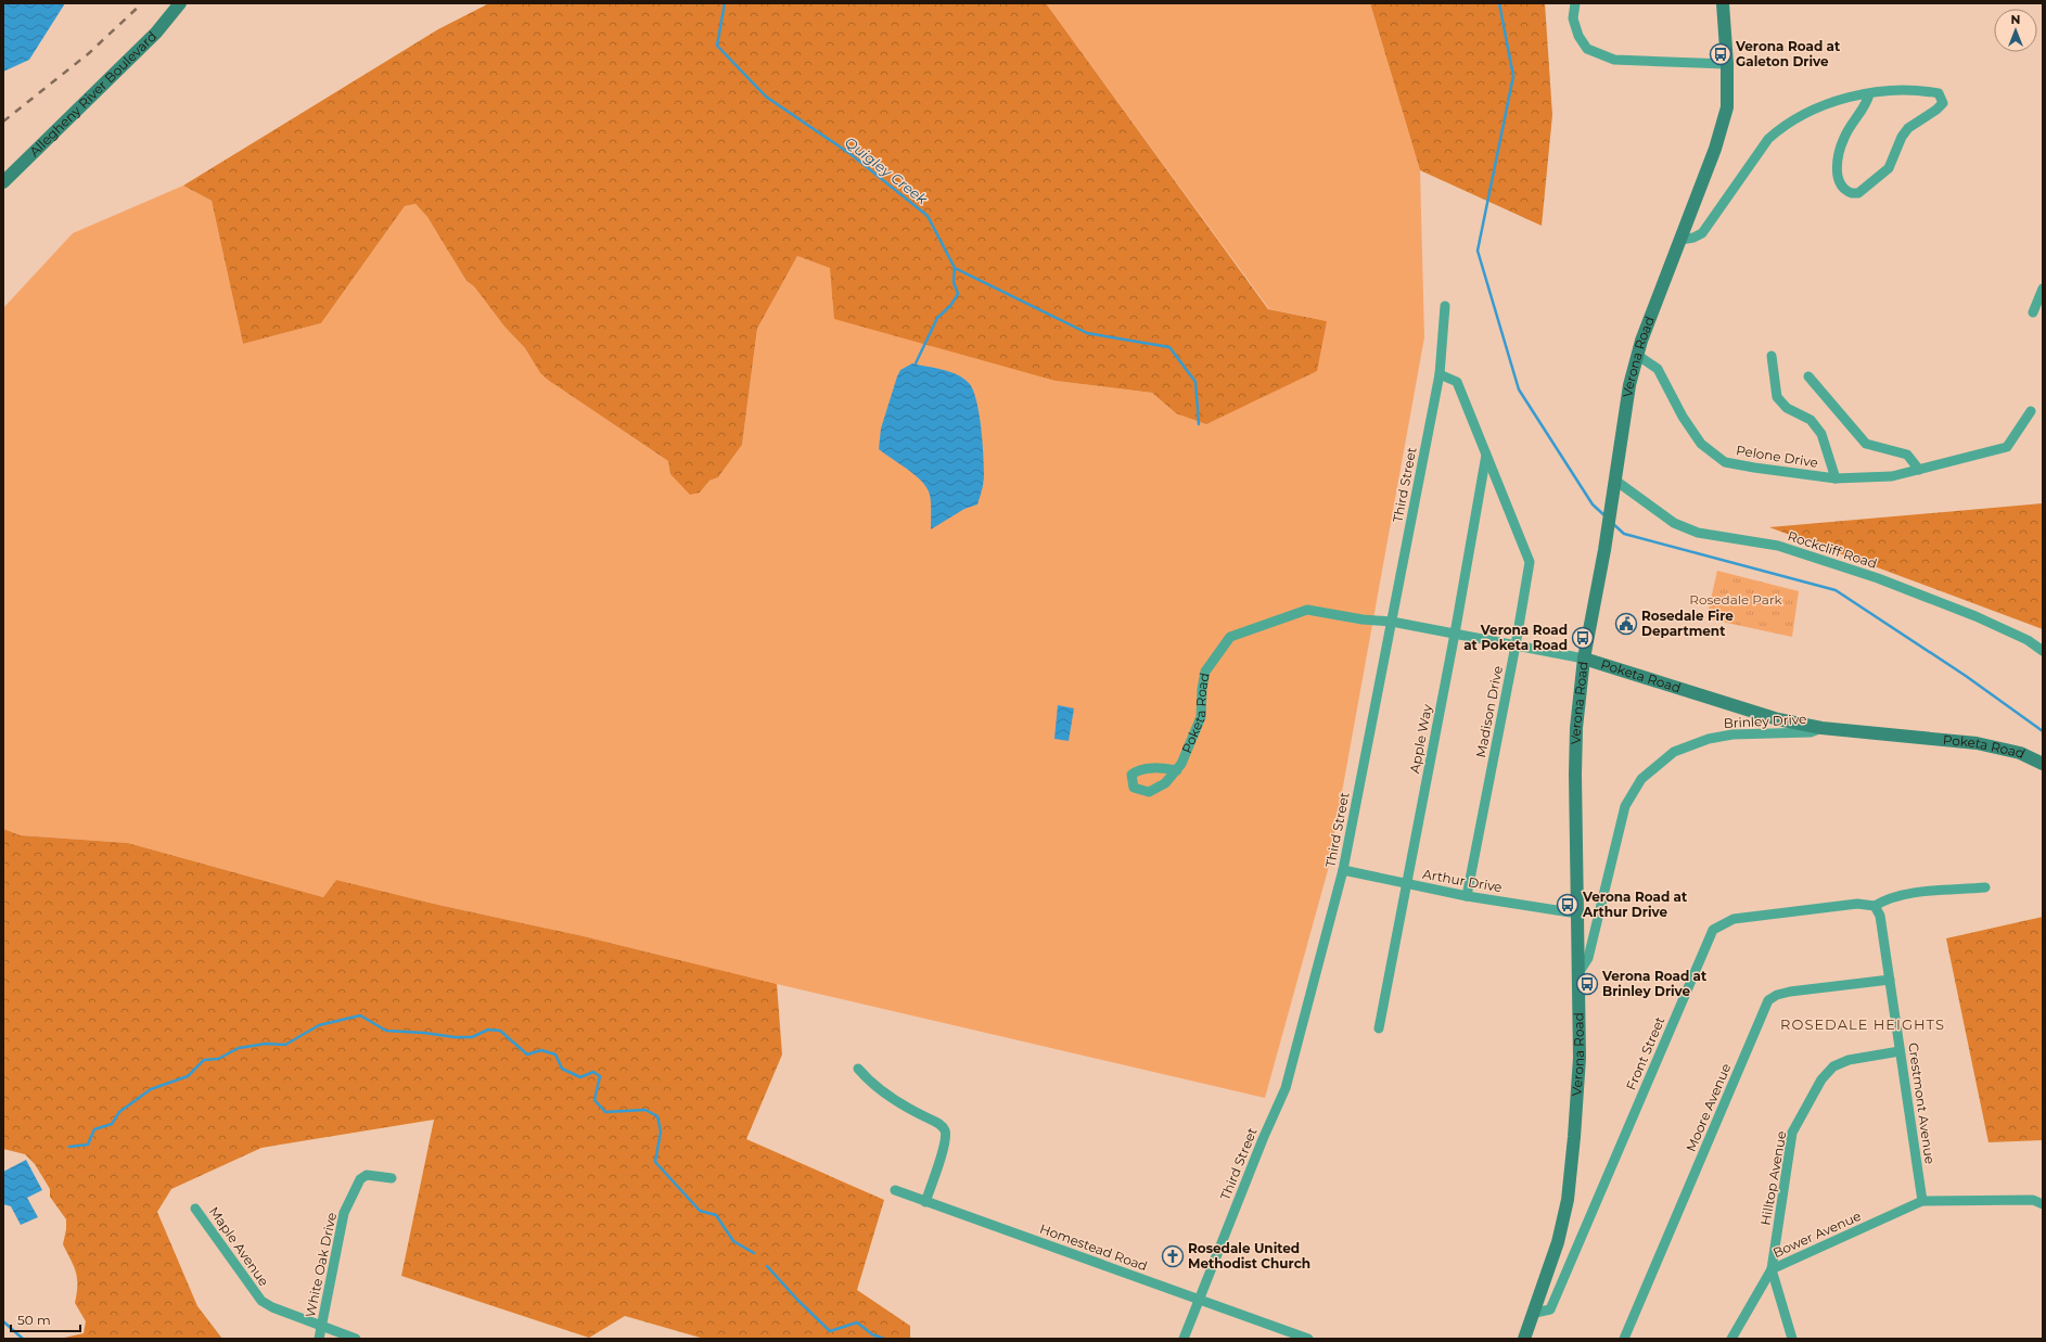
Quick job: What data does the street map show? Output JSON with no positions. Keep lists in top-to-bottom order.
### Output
{
  "streets": {
    "street": [
      "Allegheny River Boulevard",
      "Verona Road",
      "Pelone Drive",
      "Third Street",
      "Rockcliff Road",
      "Poketa Road",
      "Madison Drive",
      "Brinley Drive",
      "Apple Way",
      "Arthur Drive",
      "Front Street",
      "Crestmont Avenue",
      "Moore Avenue",
      "Hilltop Avenue",
      "Bower Avenue",
      "Maple Avenue",
      "Homestead Road",
      "White Oak Drive"
    ]
  },
  "crossings": [
    ["Verona Road", "Pelone Drive"],
    ["Verona Road", "Rockcliff Road"],
    ["Verona Road", "Poketa Road"],
    ["Verona Road", "Brinley Drive"],
    ["Verona Road", "Arthur Drive"],
    ["Verona Road", "Front Street"],
    ["Third Street", "Poketa Road"],
    ["Third Street", "Madison Drive"],
    ["Third Street", "Arthur Drive"],
    ["Third Street", "Homestead Road"],
    ["Poketa Road", "Madison Drive"],
    ["Poketa Road", "Brinley Drive"],
    ["Poketa Road", "Apple Way"],
    ["Madison Drive", "Apple Way"],
    ["Madison Drive", "Arthur Drive"],
    ["Apple Way", "Arthur Drive"],
    ["Front Street", "Crestmont Avenue"],
    ["Crestmont Avenue", "Moore Avenue"],
    ["Crestmont Avenue", "Hilltop Avenue"],
    ["Crestmont Avenue", "Bower Avenue"],
    ["Hilltop Avenue", "Bower Avenue"],
    ["Maple Avenue", "White Oak Drive"]
  ],
  "districts": ["ROSEDALE HEIGHTS"],
  "water": ["Quigley Creek"],
  "parks": ["Rosedale Park"],
  "places": {
    "bus stop": [
      "Verona Road at Galeton Drive",
      "Verona Road at Poketa Road",
      "Verona Road at Arthur Drive",
      "Verona Road at Brinley Drive"
    ],
    "public building": ["Rosedale Fire Department"],
    "church": ["Rosedale United Methodist Church"]
  },
  "scale_bar": "50 m",
  "north": "top"
}
